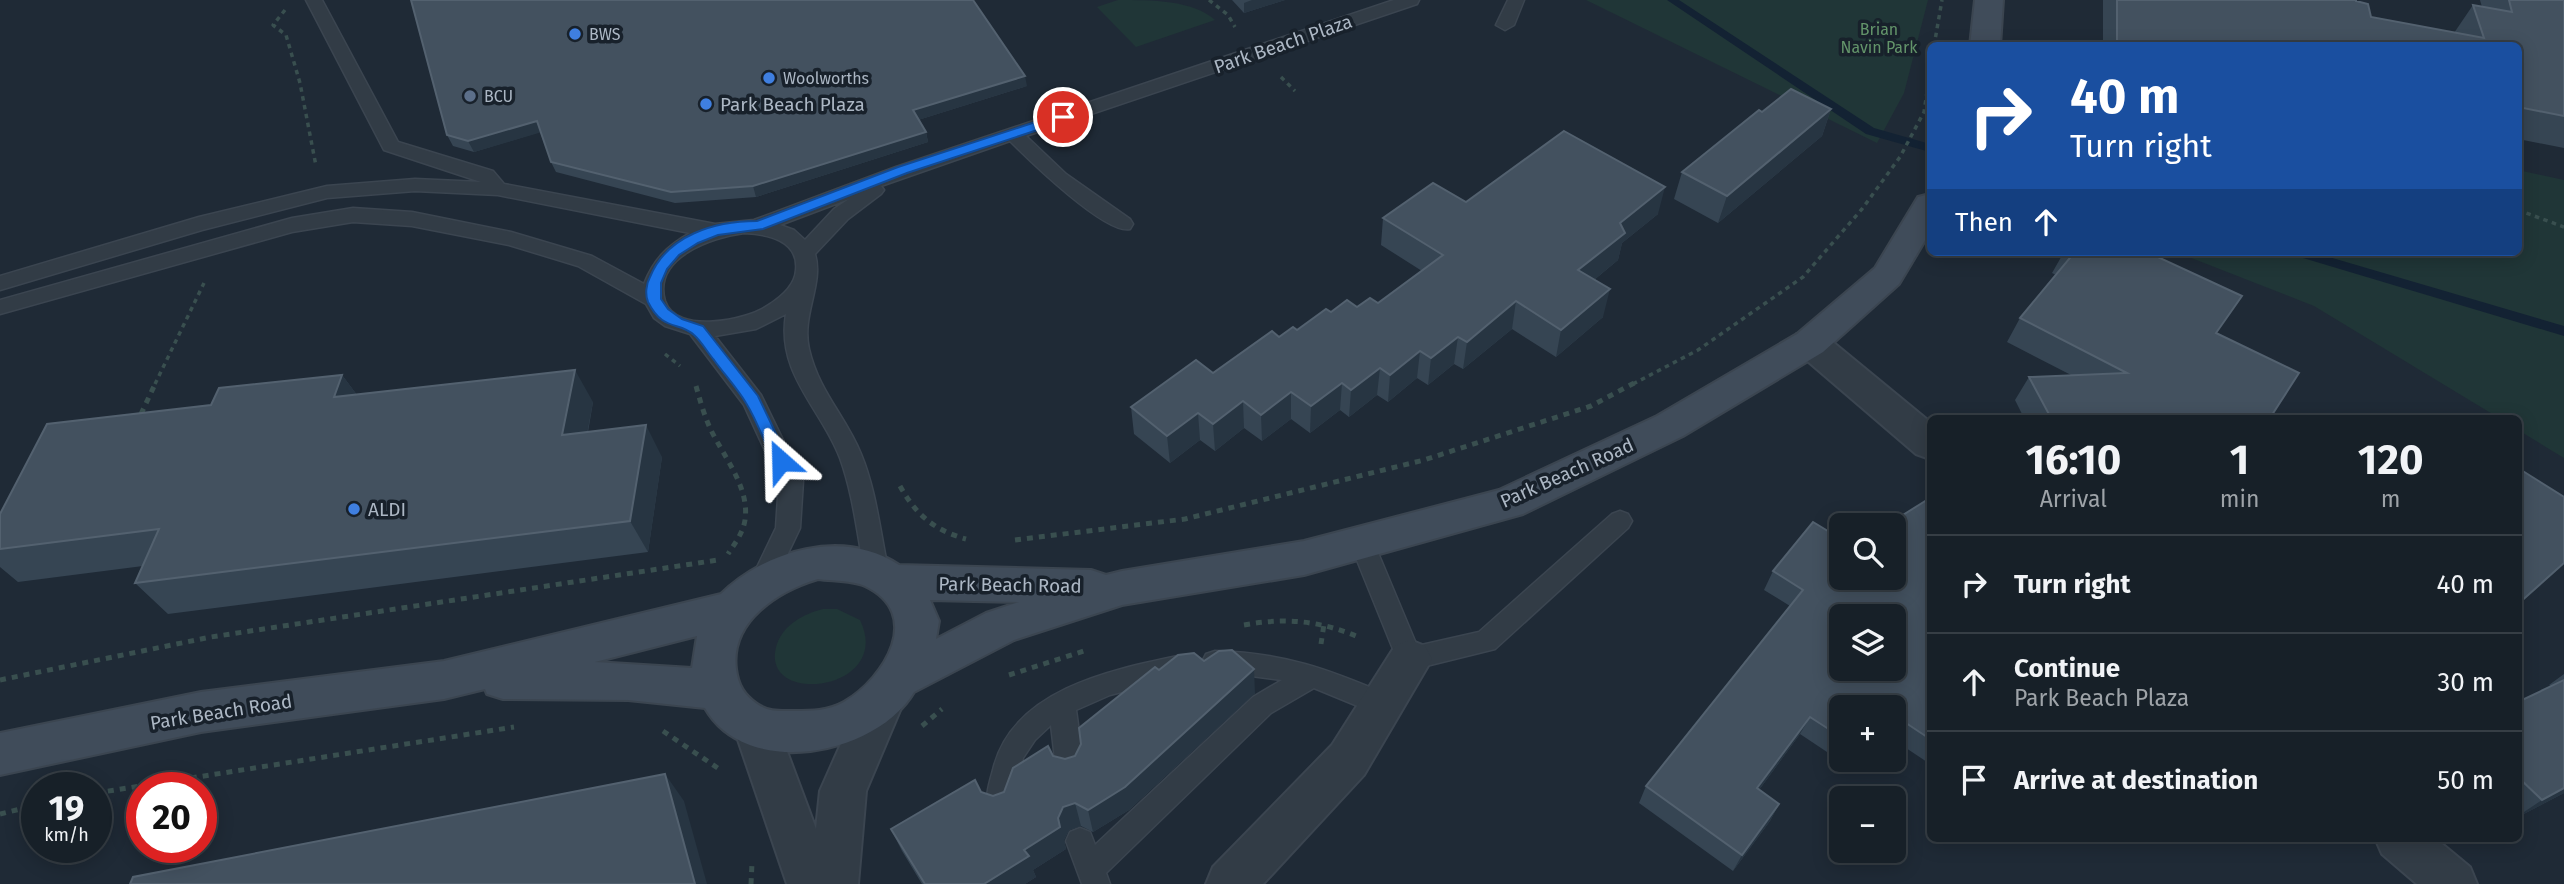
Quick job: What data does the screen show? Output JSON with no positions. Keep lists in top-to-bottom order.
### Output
{
  "streets": {
    "street": ["Park Beach Road"],
    "lane": ["Park Beach Plaza"]
  },
  "parks": ["Brian Navin Park"],
  "places": [
    "BWS",
    "Woolworths",
    "BCU",
    "Park Beach Plaza",
    "ALDI"
  ],
  "page": {
    "turn": ["40 m", "Turn right"],
    "then": "Then",
    "eta": [
      "16:10",
      "Arrival",
      "1",
      "min",
      "120",
      "m"
    ],
    "map_buttons": ["+", "−"],
    "list": [
      {
        "name": "Turn right",
        "value": "40 m"
      },
      {
        "name": "Continue",
        "note": "Park Beach Plaza",
        "value": "30 m"
      },
      {
        "name": "Arrive at destination",
        "value": "50 m"
      }
    ],
    "speed": "19 km/h",
    "limit": "20"
  }
}
